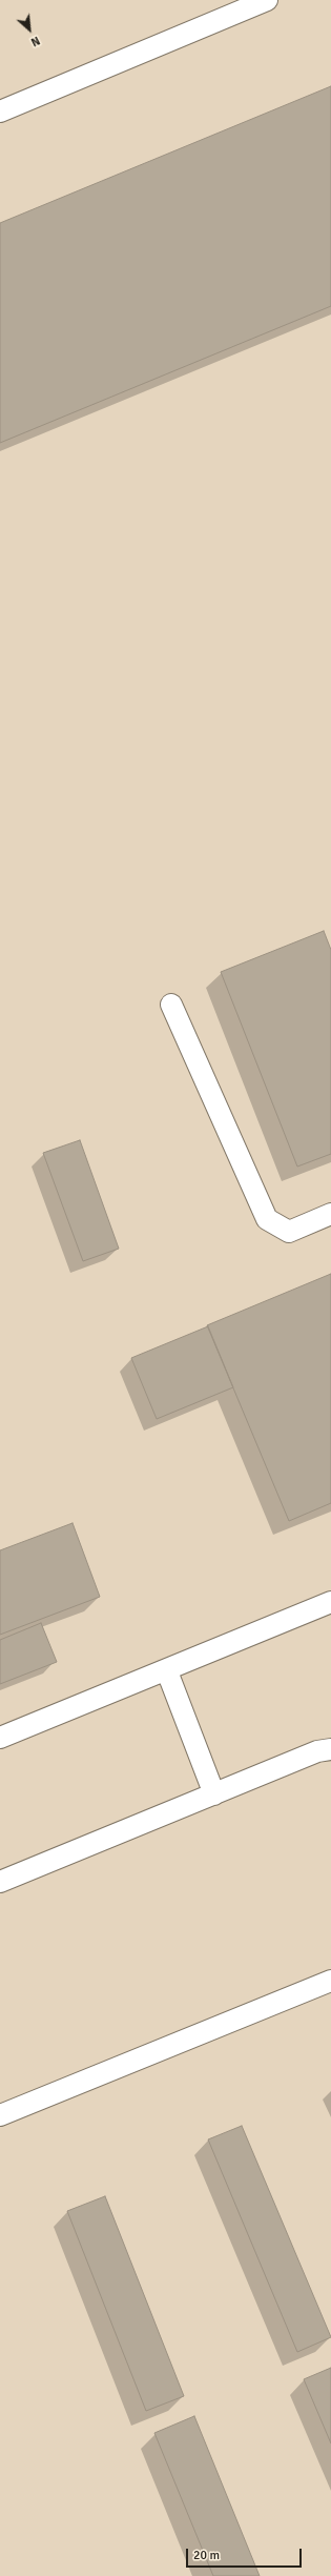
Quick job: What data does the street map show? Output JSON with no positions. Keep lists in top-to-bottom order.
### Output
{
  "scale_bar": "20 m",
  "north": "bottom right"
}
